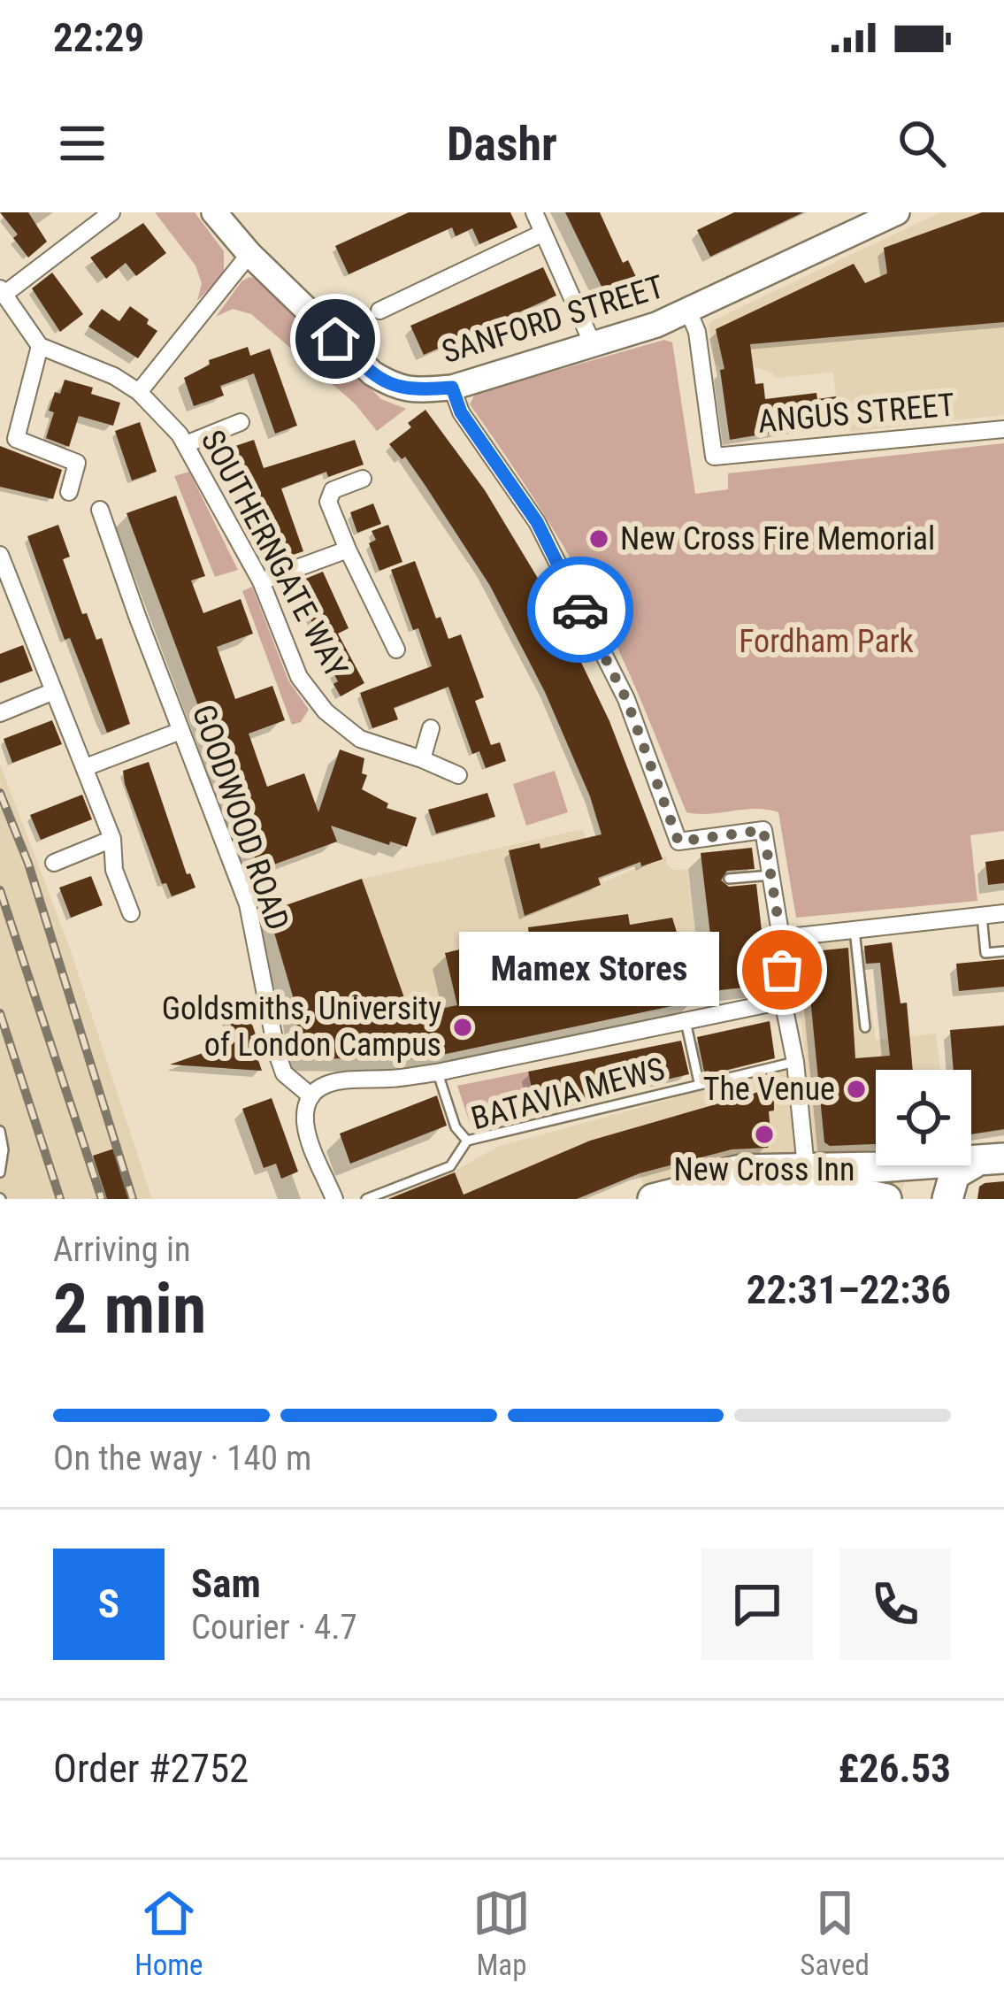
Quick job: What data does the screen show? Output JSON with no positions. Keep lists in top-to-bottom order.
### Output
{
  "streets": {
    "main road": ["SANFORD STREET"],
    "street": ["ANGUS STREET", "SOUTHERNGATE WAY", "GOODWOOD ROAD"],
    "lane": ["BATAVIA MEWS"]
  },
  "crossings": [
    ["SANFORD STREET", "ANGUS STREET"]
  ],
  "parks": ["Fordham Park"],
  "places": [
    "New Cross Fire Memorial",
    "Mamex Stores",
    "Goldsmiths, University of London Campus",
    "The Venue",
    "New Cross Inn"
  ],
  "page": {
    "status": "22:29",
    "header": "Dashr",
    "bubble": "Mamex Stores",
    "heading": ["2 min", "Arriving in", "22:31–22:36"],
    "panel": [
      "Sam",
      "Courier · 4.7",
      "Order #2752",
      "£26.53"
    ],
    "bar": "On the way · 140 m",
    "round": "S",
    "tabs": ["Home", "Map", "Saved"]
  }
}
